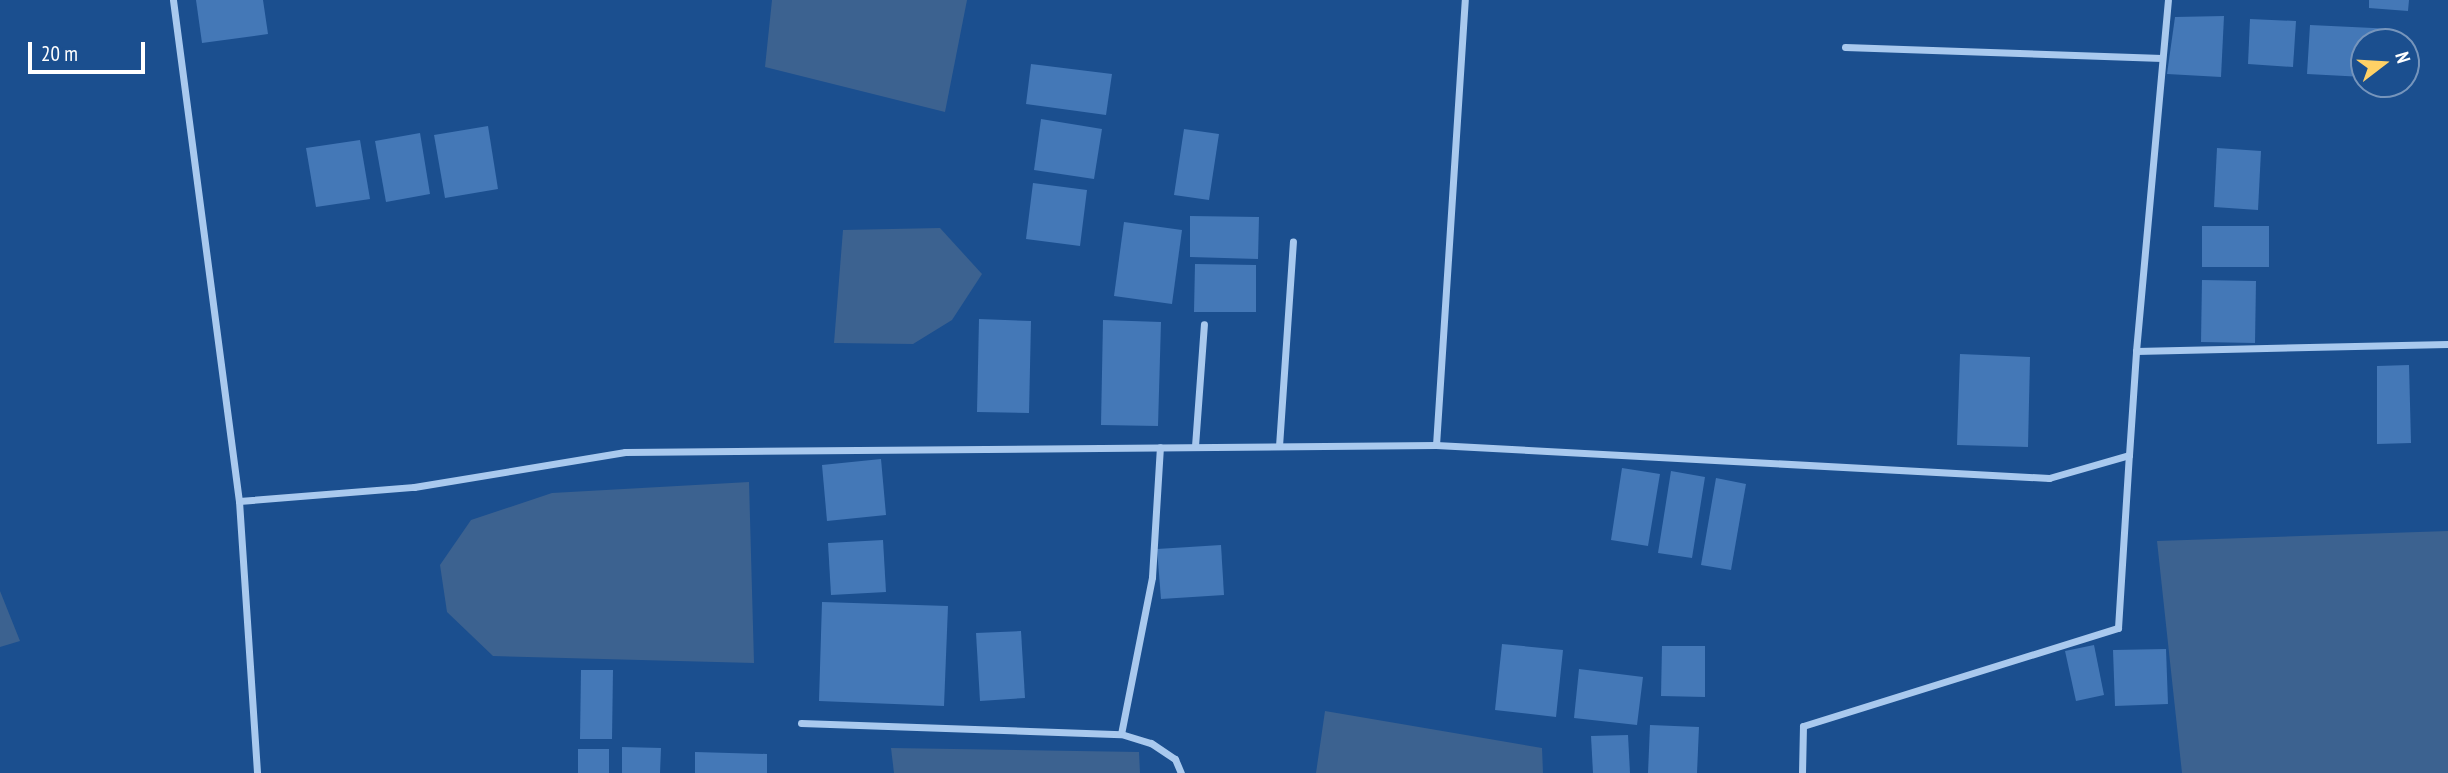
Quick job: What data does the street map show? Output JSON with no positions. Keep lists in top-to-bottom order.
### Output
{
  "scale_bar": "20 m",
  "north": "right"
}
